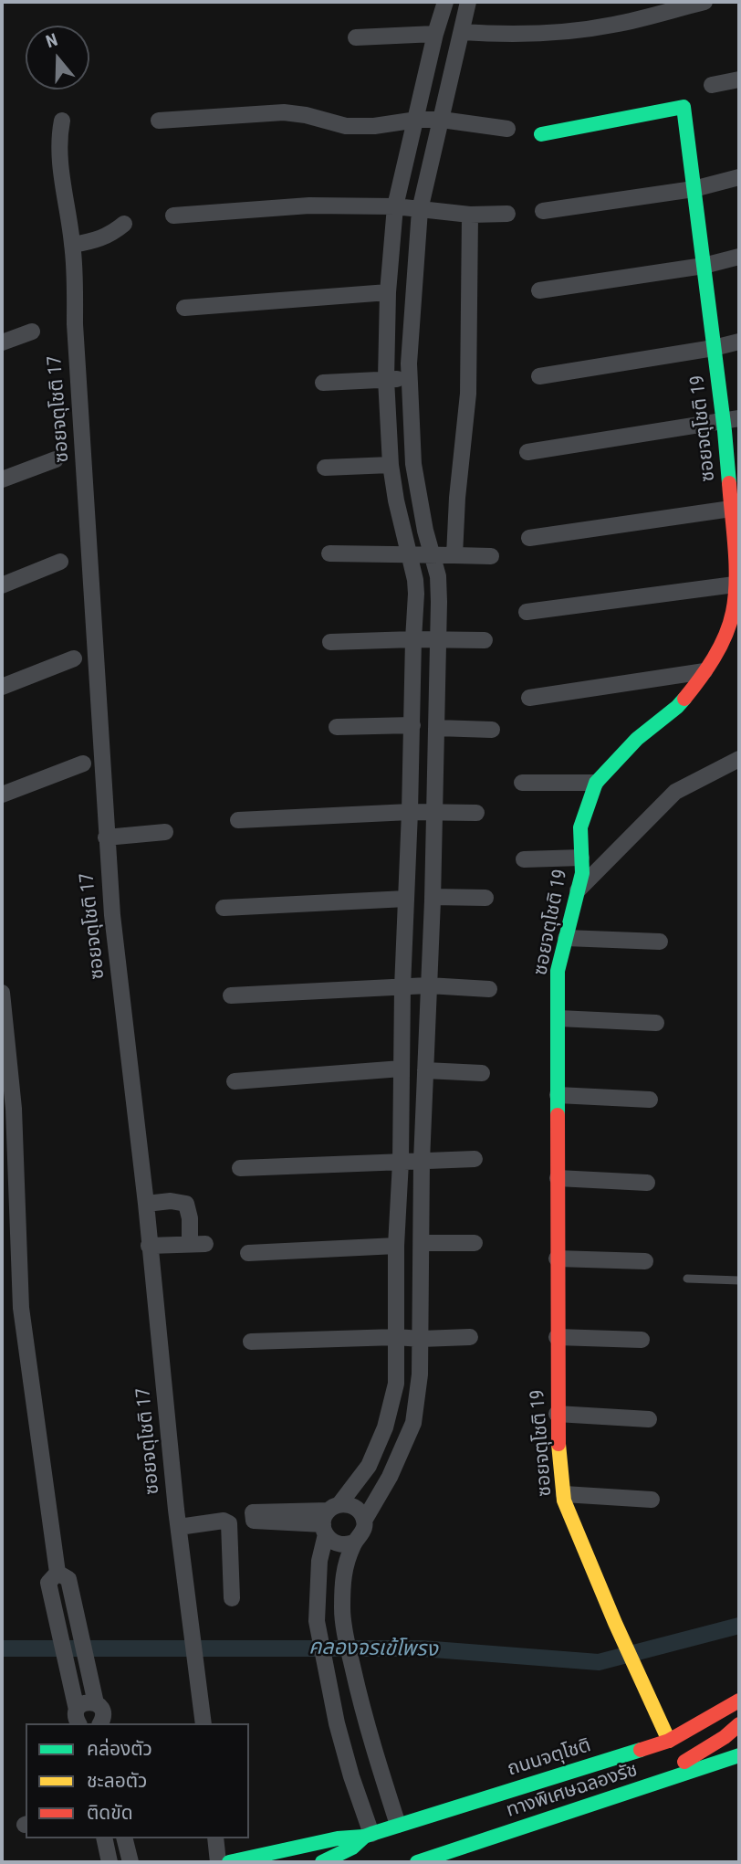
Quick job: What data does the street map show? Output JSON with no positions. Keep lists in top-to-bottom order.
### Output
{
  "streets": {
    "main road": ["ซอยจตุโชติ 19", "ถนนจตุโชติ", "ทางพิเศษฉลองรัช"],
    "street": ["ซอยจตุโชติ 17"]
  },
  "crossings": [
    ["ซอยจตุโชติ 19", "ถนนจตุโชติ"]
  ],
  "water": ["คลองจรเข้โพรง"],
  "legend": ["คล่องตัว", "ชะลอตัว", "ติดขัด"],
  "north": "top"
}
